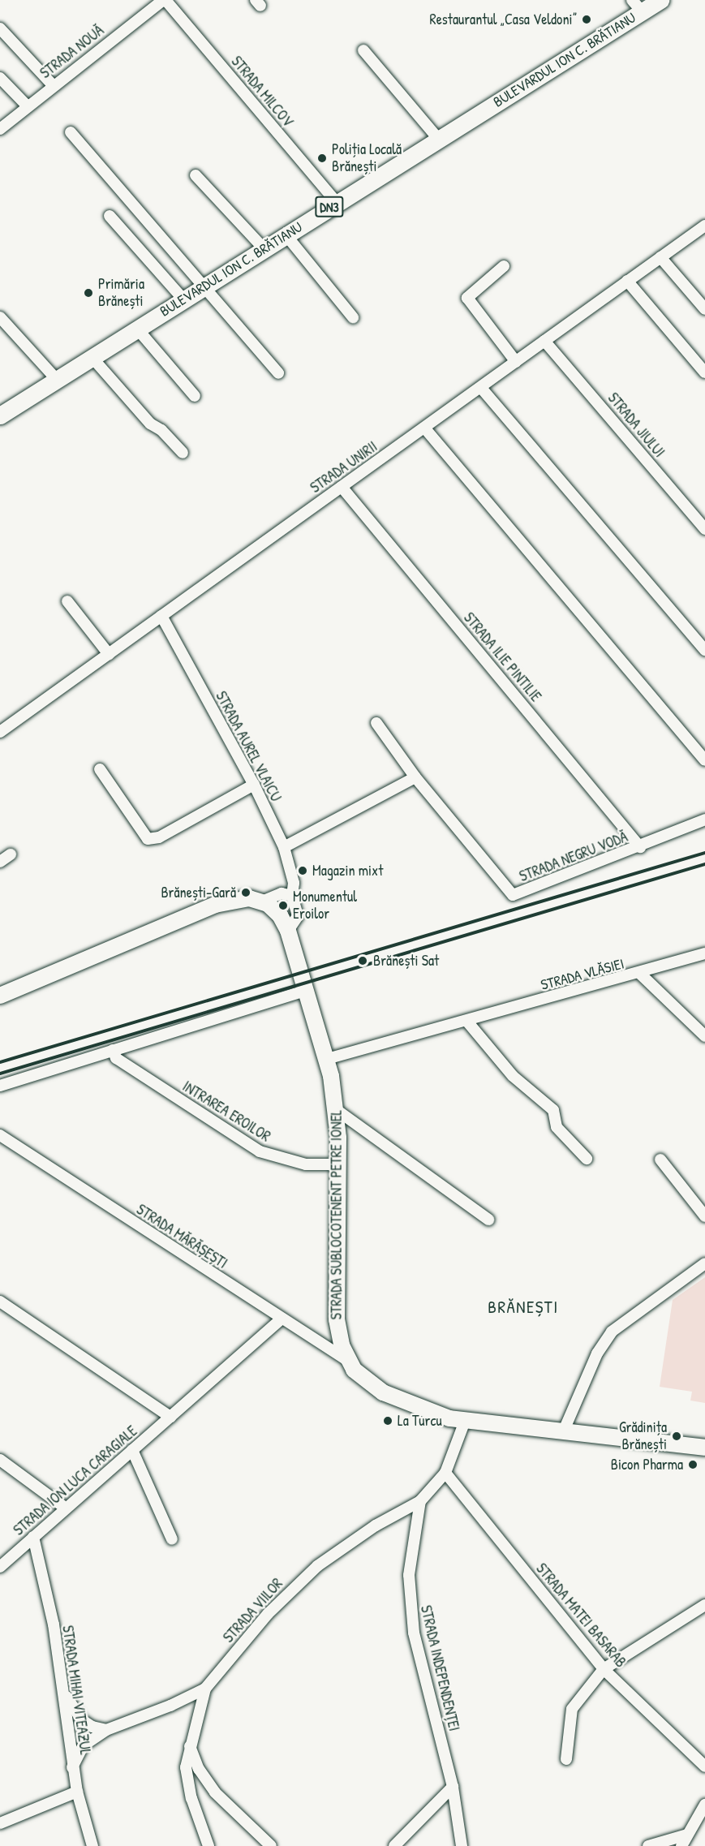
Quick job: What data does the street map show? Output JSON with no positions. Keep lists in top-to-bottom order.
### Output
{
  "streets": {
    "main road": ["BULEVARDUL ION C. BRĂTIANU", "DN3", "STRADA SUBLOCOTENENT PETRE IONEL"],
    "street": [
      "STRADA NOUĂ",
      "STRADA MILCOV",
      "STRADA JIULUI",
      "STRADA UNIRII",
      "STRADA ILIE PINTILIE",
      "STRADA AUREL VLAICU",
      "STRADA NEGRU VODĂ",
      "STRADA VLĂSIEI",
      "INTRAREA EROILOR",
      "STRADA MĂRĂȘEȘTI",
      "STRADA ION LUCA CARAGIALE",
      "STRADA VIILOR",
      "STRADA MATEI BASARAB",
      "STRADA INDEPENDENȚEI",
      "STRADA MIHAI VITEAZUL"
    ]
  },
  "crossings": [
    ["STRADA NOUĂ", "STRADA MILCOV"],
    ["BULEVARDUL ION C. BRĂTIANU", "STRADA MILCOV"],
    ["STRADA JIULUI", "STRADA UNIRII"],
    ["STRADA UNIRII", "STRADA ILIE PINTILIE"],
    ["STRADA UNIRII", "STRADA AUREL VLAICU"],
    ["STRADA ILIE PINTILIE", "STRADA NEGRU VODĂ"],
    ["STRADA VLĂSIEI", "STRADA SUBLOCOTENENT PETRE IONEL"],
    ["INTRAREA EROILOR", "STRADA SUBLOCOTENENT PETRE IONEL"],
    ["STRADA SUBLOCOTENENT PETRE IONEL", "STRADA MĂRĂȘEȘTI"],
    ["STRADA MĂRĂȘEȘTI", "STRADA ION LUCA CARAGIALE"],
    ["STRADA ION LUCA CARAGIALE", "STRADA MIHAI VITEAZUL"],
    ["STRADA VIILOR", "STRADA INDEPENDENȚEI"],
    ["STRADA VIILOR", "STRADA MIHAI VITEAZUL"]
  ],
  "districts": ["BRĂNEȘTI"],
  "places": [
    "Restaurantul „Casa Veldoni”",
    "Poliția Locală Brănești",
    "Primăria Brănești",
    "Magazin mixt",
    "Brănești-Gară",
    "Monumentul Eroilor",
    "Brănești Sat",
    "La Turcu",
    "Grădinița Brănești",
    "Bicon Pharma"
  ]
}
